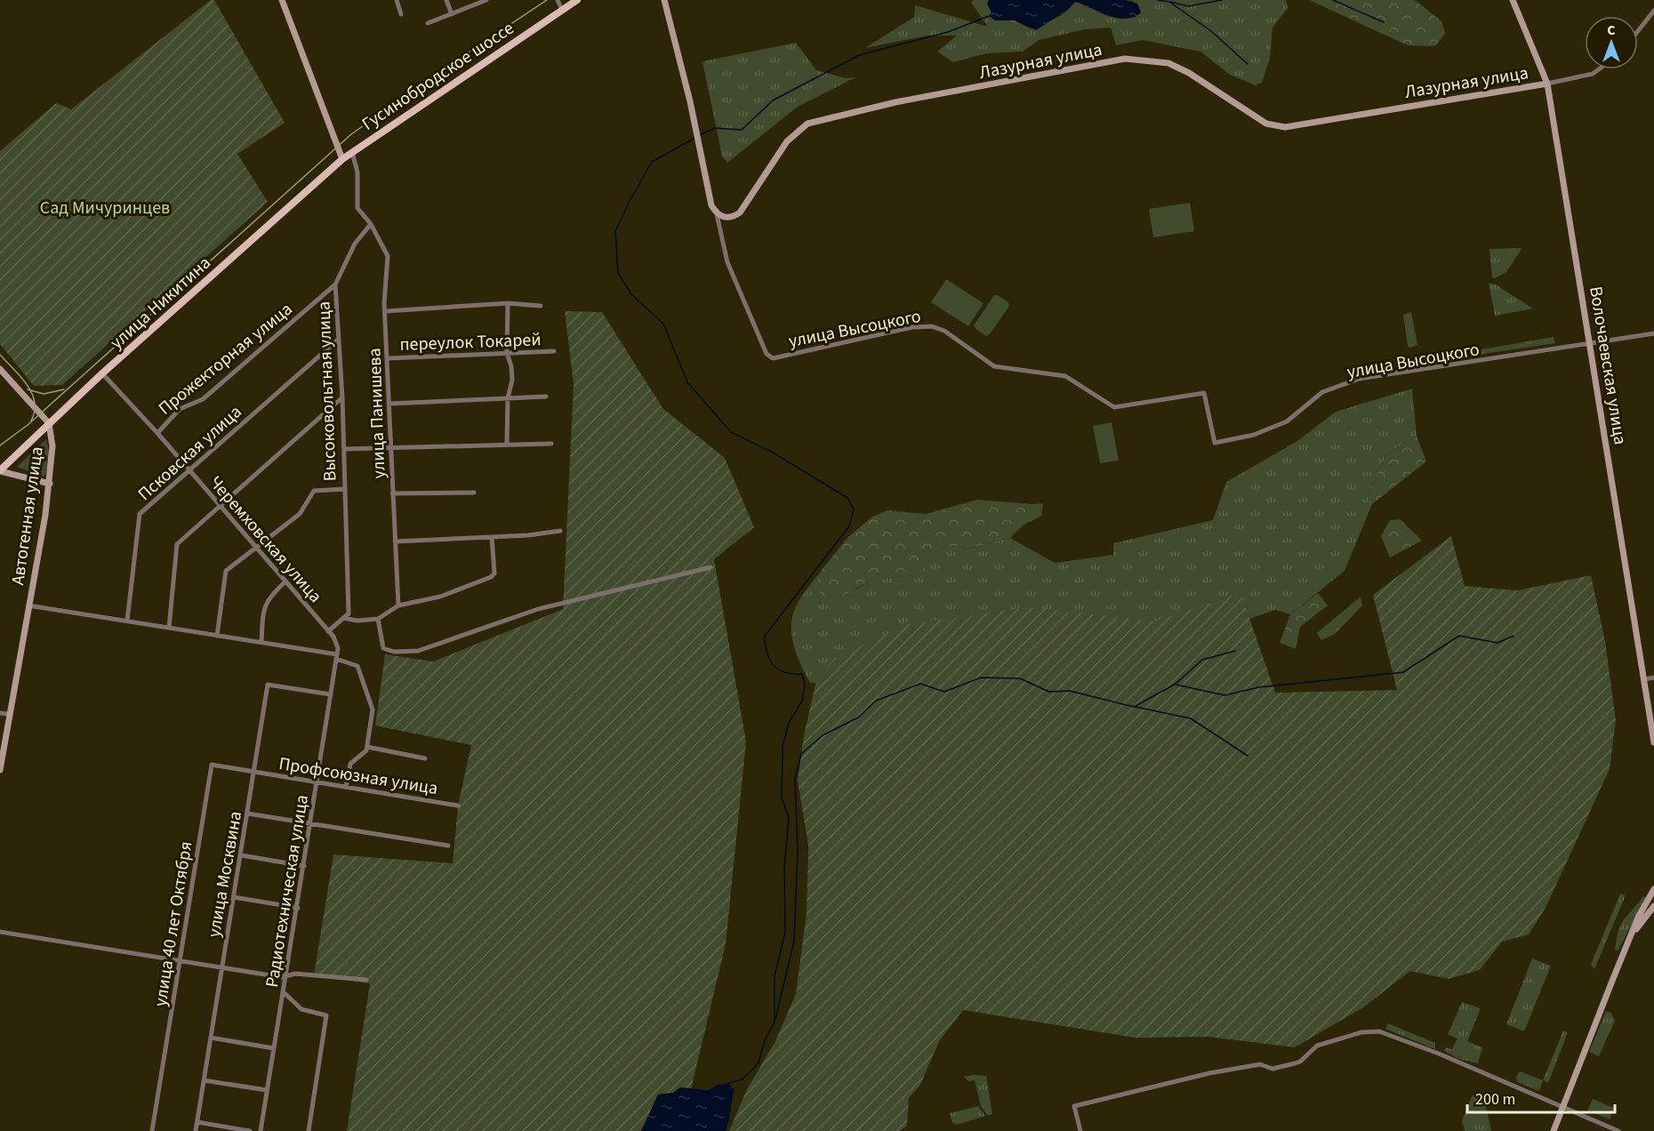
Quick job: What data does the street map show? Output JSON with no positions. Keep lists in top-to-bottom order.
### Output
{
  "streets": {
    "main road": ["Гусинобродское шоссе", "улица Никитина"],
    "street": [
      "Лазурная улица",
      "улица Высоцкого",
      "переулок Токарей",
      "Прожекторная улица",
      "Волочаевская улица",
      "Высоковольтная улица",
      "улица Панишева",
      "Псковская улица",
      "Автогенная улица",
      "Черемховская улица",
      "Профсоюзная улица",
      "улица Москвина",
      "Радиотехническая улица",
      "улица 40 лет Октября"
    ]
  },
  "crossings": [
    ["Лазурная улица", "улица Высоцкого"],
    ["Лазурная улица", "Волочаевская улица"],
    ["Гусинобродское шоссе", "улица Никитина"],
    ["улица Никитина", "Автогенная улица"],
    ["улица Никитина", "Черемховская улица"],
    ["улица Высоцкого", "Волочаевская улица"],
    ["переулок Токарей", "улица Панишева"],
    ["Прожекторная улица", "Высоковольтная улица"],
    ["Прожекторная улица", "Черемховская улица"],
    ["Высоковольтная улица", "улица Панишева"],
    ["Высоковольтная улица", "Псковская улица"],
    ["Псковская улица", "Черемховская улица"],
    ["Черемховская улица", "Радиотехническая улица"],
    ["Профсоюзная улица", "улица Москвина"],
    ["Профсоюзная улица", "Радиотехническая улица"],
    ["Профсоюзная улица", "улица 40 лет Октября"],
    ["улица Москвина", "Радиотехническая улица"],
    ["улица Москвина", "улица 40 лет Октября"]
  ],
  "parks": ["Сад Мичуринцев"],
  "scale_bar": "200 m",
  "north": "top"
}
